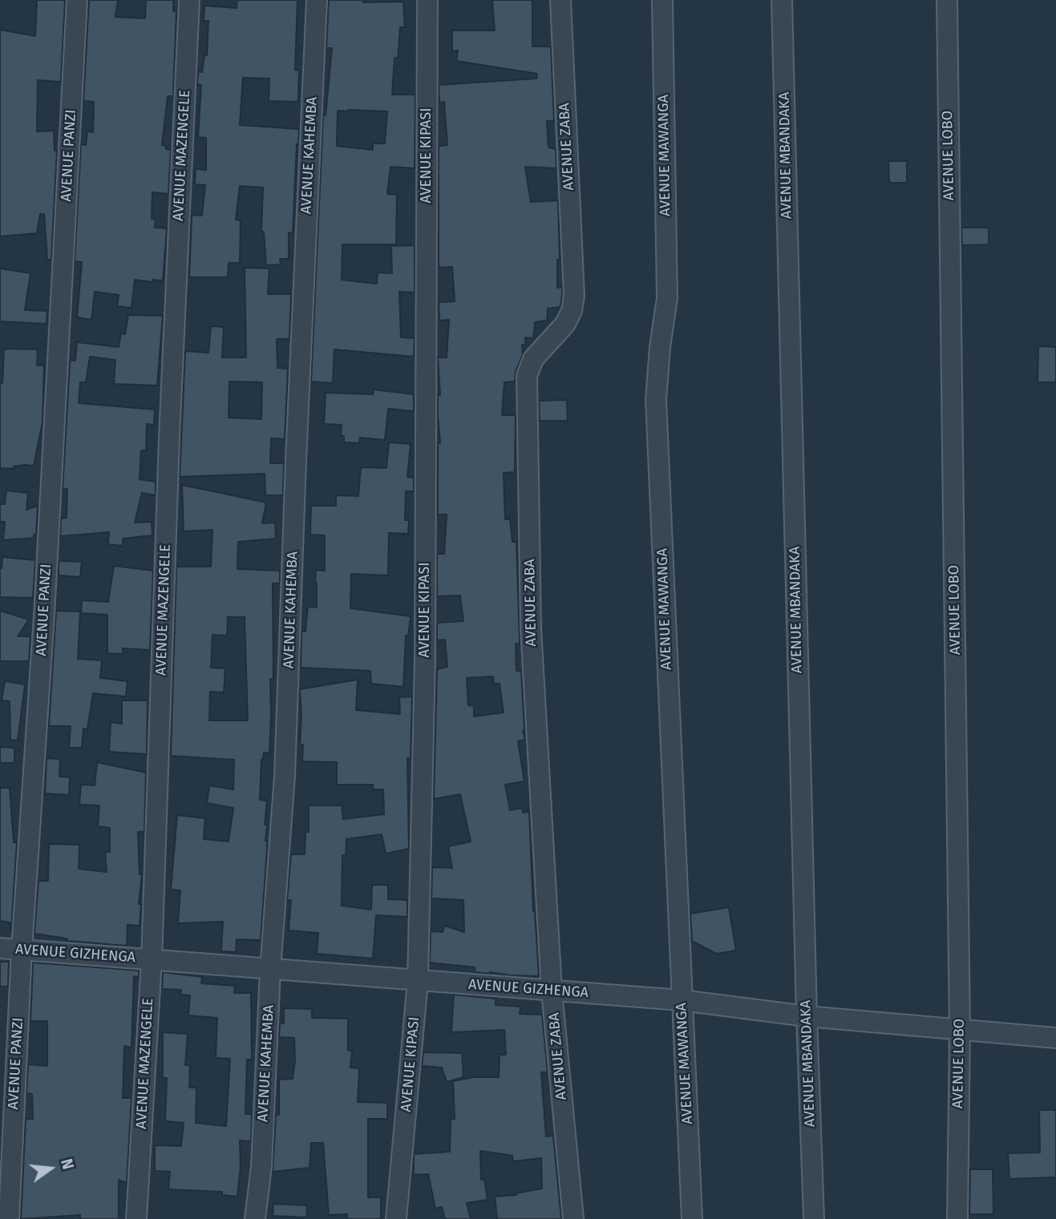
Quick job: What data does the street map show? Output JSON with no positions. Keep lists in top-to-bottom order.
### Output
{
  "streets": {
    "street": [
      "AVENUE ZABA",
      "AVENUE PANZI",
      "AVENUE MAZENGELE",
      "AVENUE KAHEMBA",
      "AVENUE KIPASI",
      "AVENUE MAWANGA",
      "AVENUE MBANDAKA",
      "AVENUE LOBO",
      "AVENUE GIZHENGA"
    ]
  },
  "crossings": [
    ["AVENUE ZABA", "AVENUE GIZHENGA"],
    ["AVENUE PANZI", "AVENUE GIZHENGA"],
    ["AVENUE MAZENGELE", "AVENUE GIZHENGA"],
    ["AVENUE KAHEMBA", "AVENUE GIZHENGA"],
    ["AVENUE KIPASI", "AVENUE GIZHENGA"],
    ["AVENUE MAWANGA", "AVENUE GIZHENGA"],
    ["AVENUE MBANDAKA", "AVENUE GIZHENGA"],
    ["AVENUE LOBO", "AVENUE GIZHENGA"]
  ],
  "north": "right"
}
